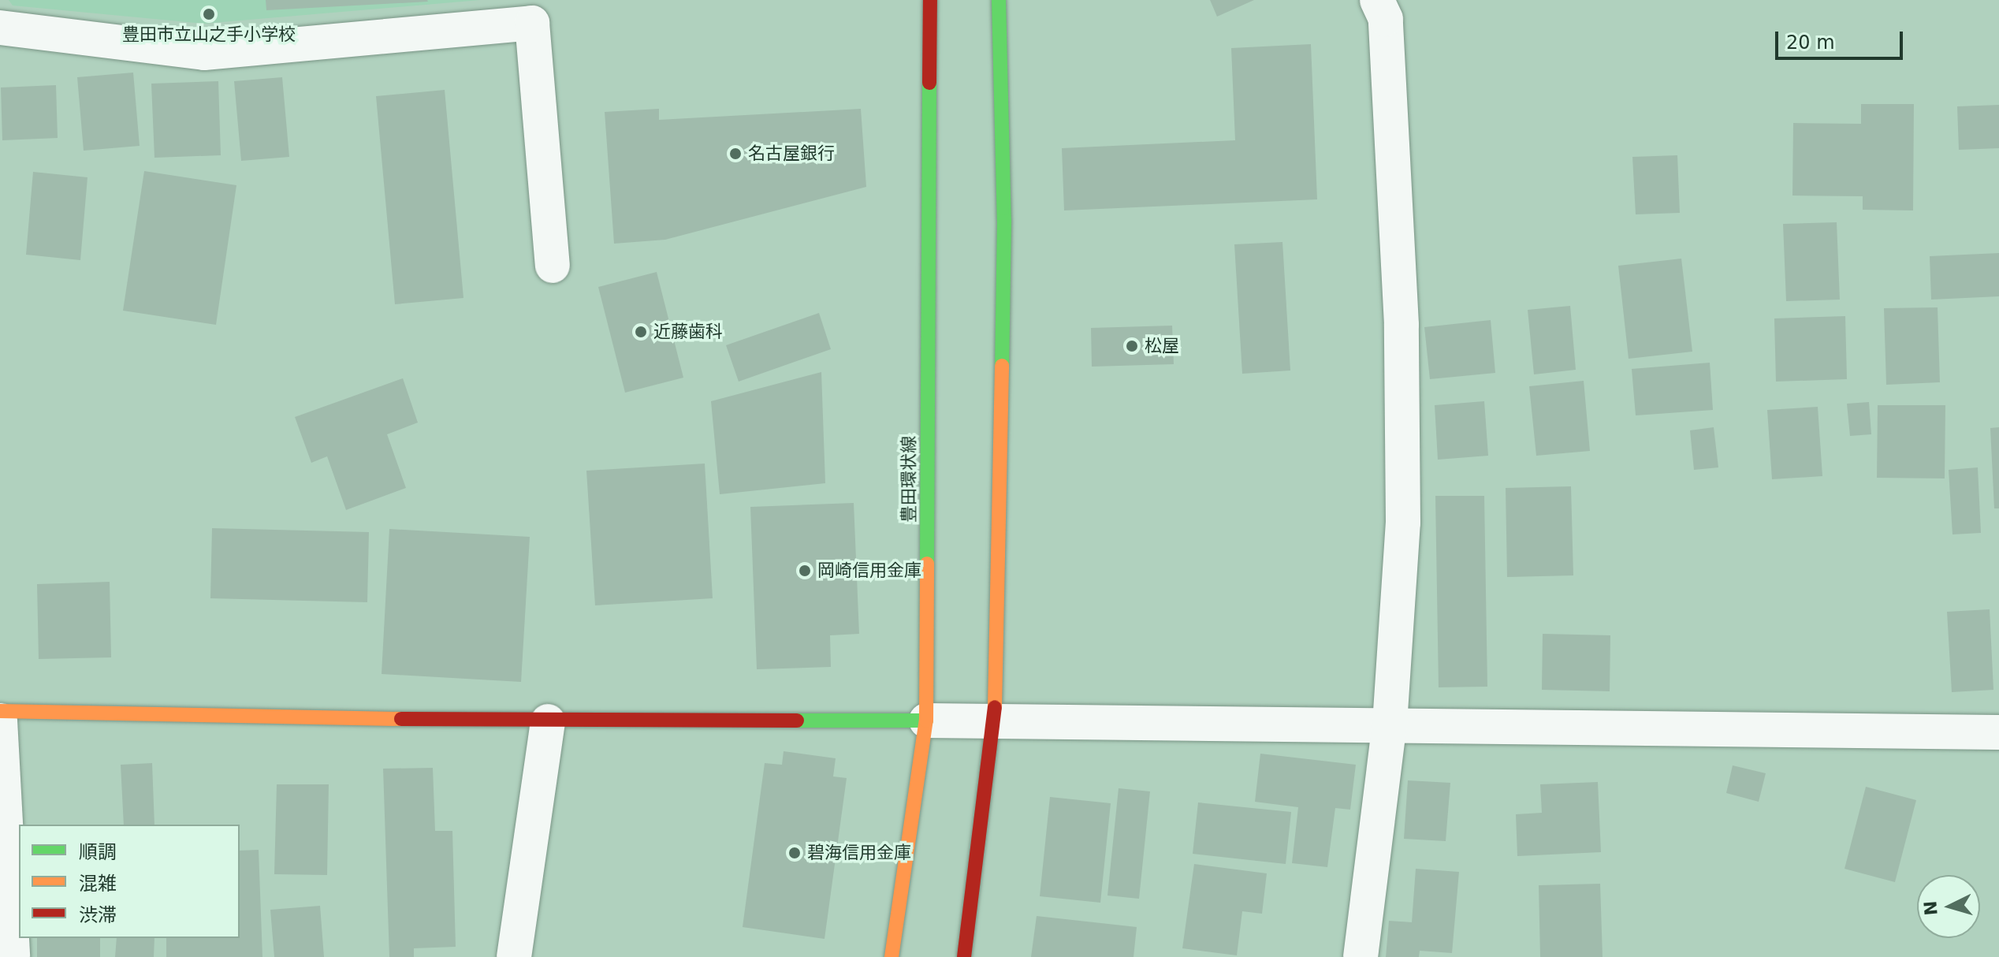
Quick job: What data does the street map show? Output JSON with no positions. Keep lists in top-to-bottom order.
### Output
{
  "streets": {
    "main road": ["豊田環状線"]
  },
  "places": [
    "豊田市立山之手小学校",
    "名古屋銀行",
    "近藤歯科",
    "松屋",
    "岡崎信用金庫",
    "碧海信用金庫"
  ],
  "legend": ["順調", "混雑", "渋滞"],
  "scale_bar": "20 m",
  "north": "left"
}
